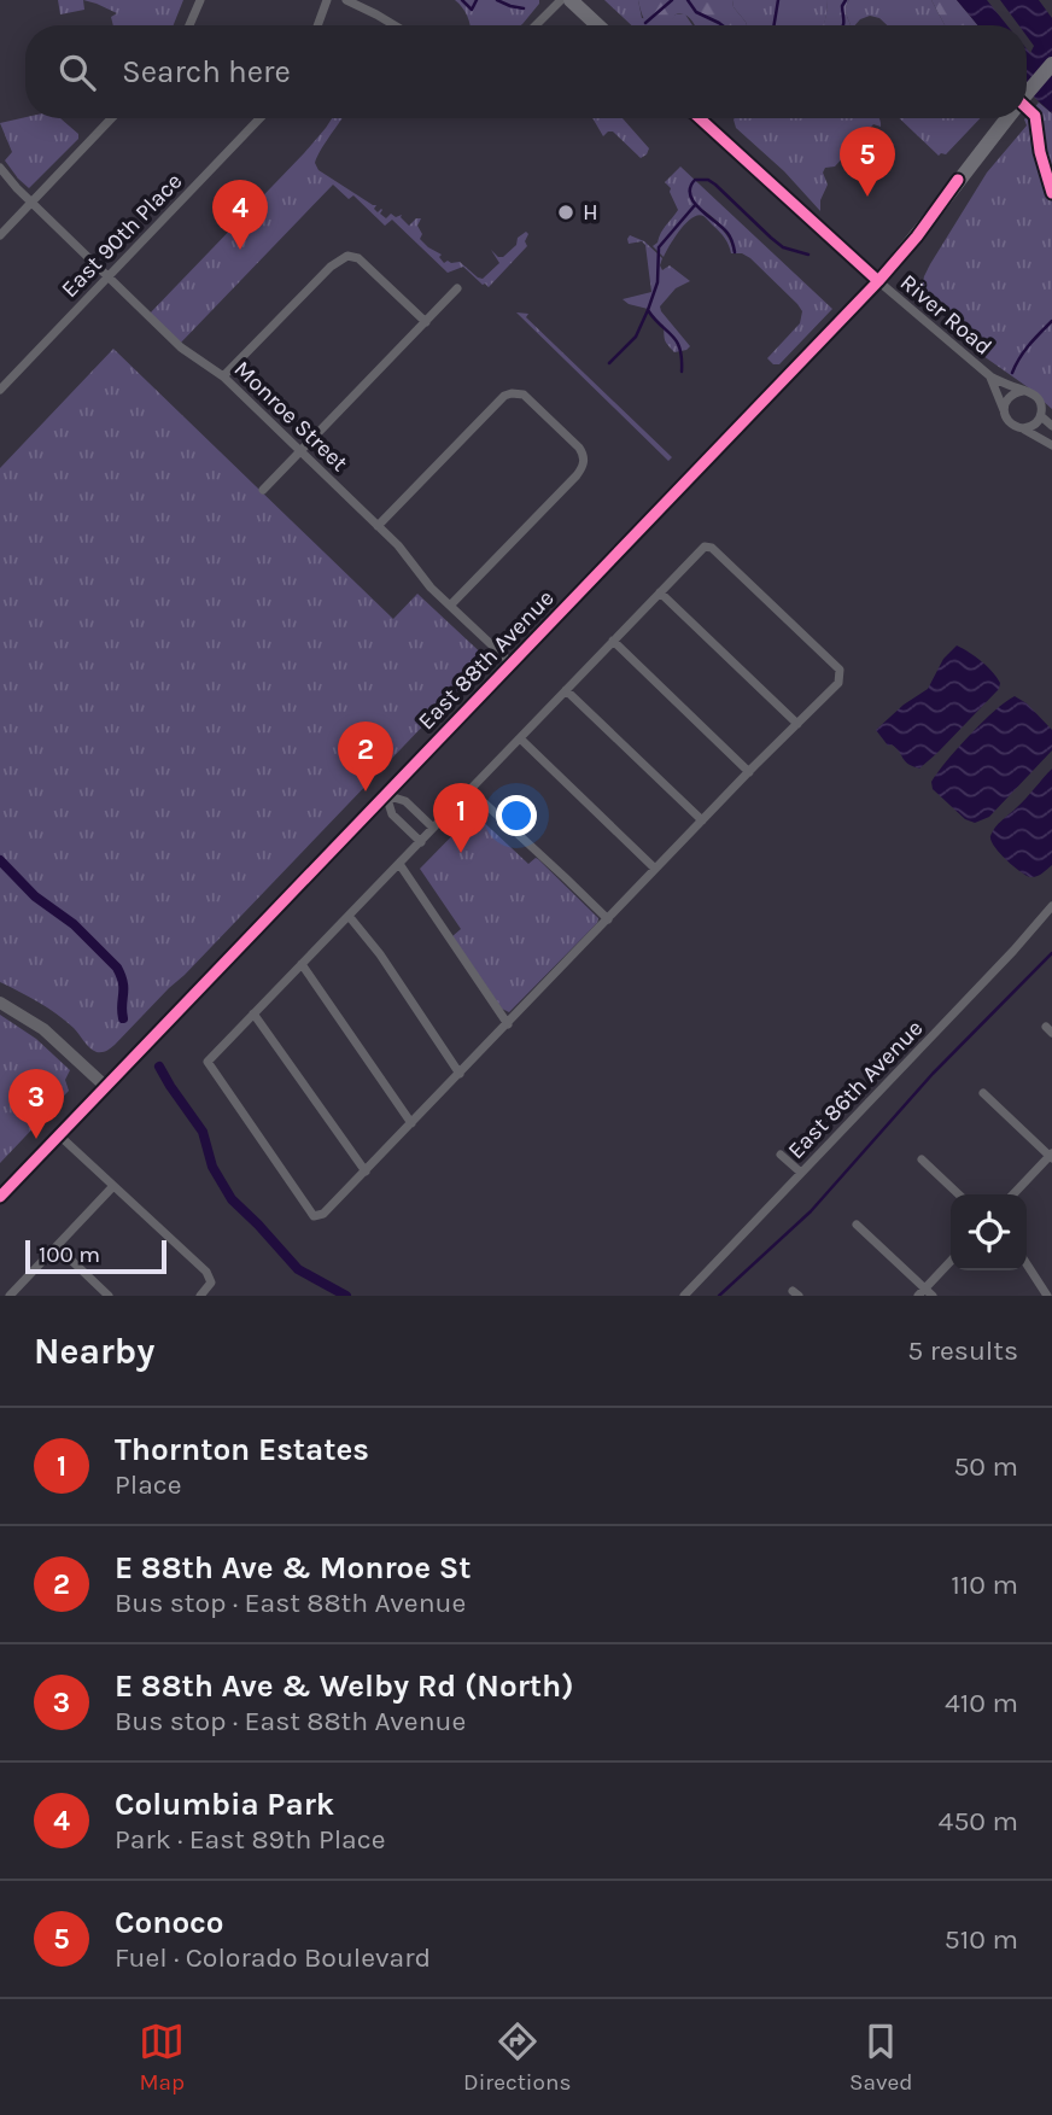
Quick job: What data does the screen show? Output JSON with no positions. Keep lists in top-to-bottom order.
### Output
{
  "streets": {
    "main road": ["East 88th Avenue"],
    "street": [
      "East 90th Place",
      "River Road",
      "Monroe Street",
      "East 86th Avenue"
    ]
  },
  "crossings": [
    ["East 90th Place", "Monroe Street"],
    ["River Road", "East 88th Avenue"],
    ["Monroe Street", "East 88th Avenue"]
  ],
  "places": ["H"],
  "scale_bar": "100 m",
  "page": {
    "search": "Search here",
    "pins": [
      "5",
      "4",
      "2",
      "1",
      "3"
    ],
    "scale": "100 m",
    "heading": ["Nearby", "5 results"],
    "list": [
      {
        "mark": "1",
        "name": "Thornton Estates",
        "note": "Place",
        "value": "50 m"
      },
      {
        "mark": "2",
        "name": "E 88th Ave & Monroe St",
        "note": "Bus stop · East 88th Avenue",
        "value": "110 m"
      },
      {
        "mark": "3",
        "name": "E 88th Ave & Welby Rd (North)",
        "note": "Bus stop · East 88th Avenue",
        "value": "410 m"
      },
      {
        "mark": "4",
        "name": "Columbia Park",
        "note": "Park · East 89th Place",
        "value": "450 m"
      },
      {
        "mark": "5",
        "name": "Conoco",
        "note": "Fuel · Colorado Boulevard",
        "value": "510 m"
      }
    ],
    "nav": ["Map", "Directions", "Saved"]
  }
}
